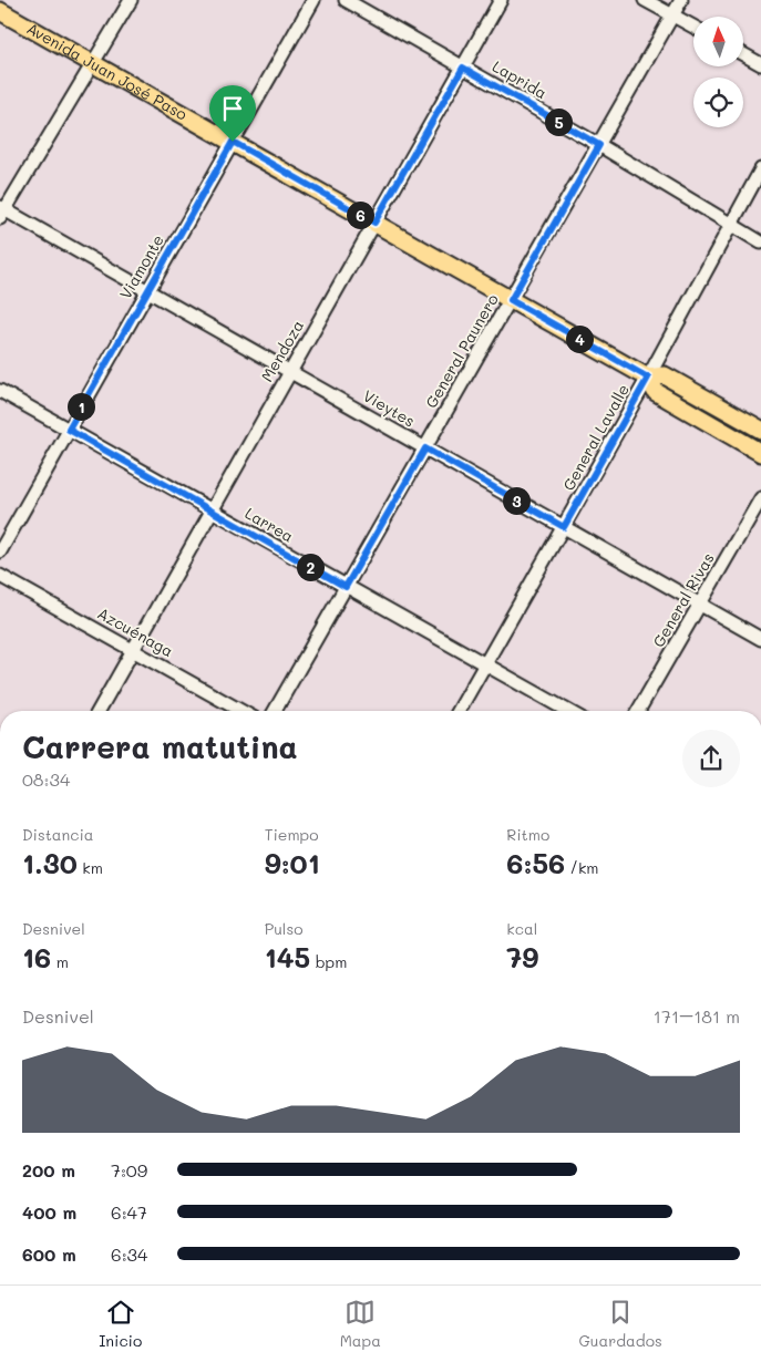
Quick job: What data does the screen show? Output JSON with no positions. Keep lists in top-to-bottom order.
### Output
{
  "streets": {
    "main road": ["Avenida Juan José Paso"],
    "street": [
      "Laprida",
      "Viamonte",
      "Mendoza",
      "General Paunero",
      "Vieytes",
      "General Lavalle",
      "Larrea",
      "General Rivas",
      "Azcuénaga"
    ]
  },
  "crossings": [
    ["Avenida Juan José Paso", "Viamonte"],
    ["Avenida Juan José Paso", "Mendoza"],
    ["Avenida Juan José Paso", "General Paunero"],
    ["Avenida Juan José Paso", "General Lavalle"],
    ["Laprida", "Mendoza"],
    ["Laprida", "General Paunero"],
    ["Laprida", "General Lavalle"],
    ["Viamonte", "Vieytes"],
    ["Viamonte", "Larrea"],
    ["Mendoza", "Vieytes"],
    ["Mendoza", "Larrea"],
    ["Mendoza", "Azcuénaga"],
    ["General Paunero", "Vieytes"],
    ["General Paunero", "Larrea"],
    ["Vieytes", "General Lavalle"],
    ["Vieytes", "General Rivas"],
    ["General Lavalle", "Larrea"]
  ],
  "north": "top",
  "page": {
    "pins": [
      "5",
      "6",
      "4",
      "1",
      "3",
      "2"
    ],
    "heading": ["Carrera matutina", "08:34"],
    "stats": [
      ["Distancia", "1.30 km"],
      ["Tiempo", "9:01"],
      ["Ritmo", "6:56 /km"],
      ["Desnivel", "16 m"],
      ["Pulso", "145 bpm"],
      ["kcal", "79"]
    ],
    "chart": ["Desnivel", "171–181 m"],
    "list": [
      {
        "name": "200 m",
        "note": "7:09"
      },
      {
        "name": "400 m",
        "note": "6:47"
      },
      {
        "name": "600 m",
        "note": "6:34"
      }
    ],
    "tabs": ["Inicio", "Mapa", "Guardados"]
  }
}
